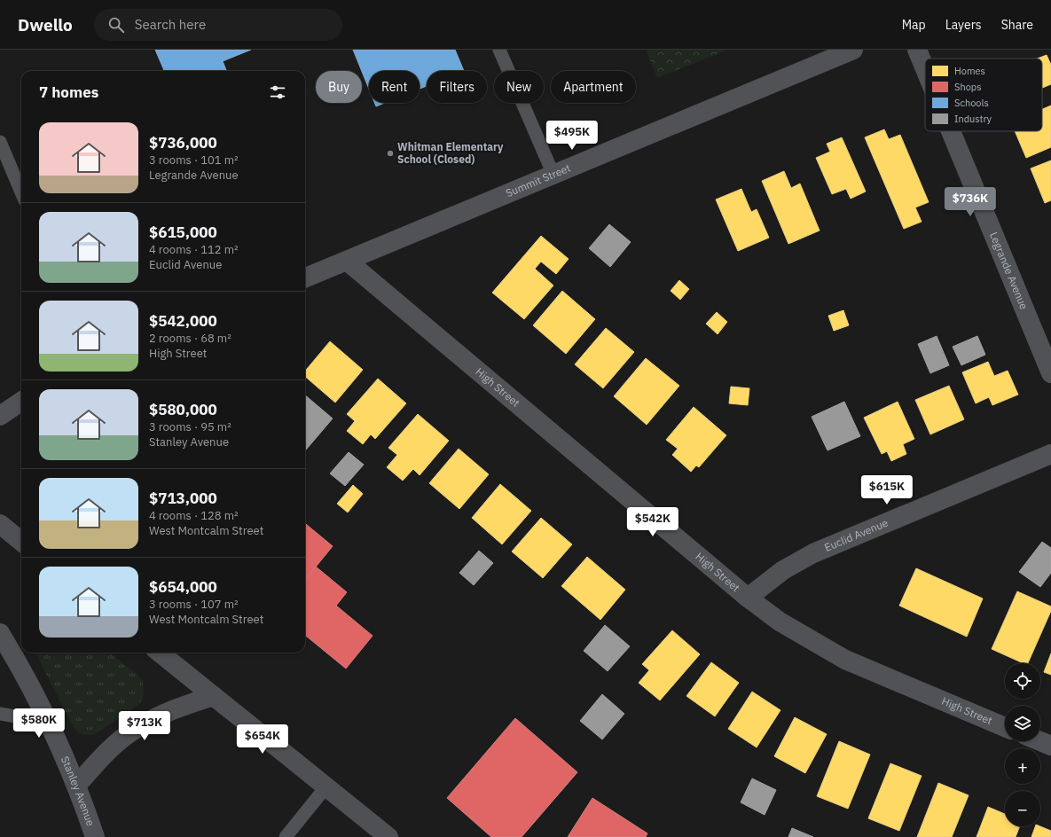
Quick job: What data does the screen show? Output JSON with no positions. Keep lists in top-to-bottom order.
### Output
{
  "streets": {
    "street": [
      "Summit Street",
      "Legrande Avenue",
      "High Street",
      "Euclid Avenue",
      "Stanley Avenue"
    ]
  },
  "crossings": [
    ["Summit Street", "High Street"],
    ["High Street", "Euclid Avenue"]
  ],
  "places": ["Whitman Elementary School (Closed)"],
  "legend": [
    "Homes",
    "Shops",
    "Schools",
    "Industry"
  ],
  "page": {
    "header": "Dwello",
    "search": "Search here",
    "nav": ["Map", "Layers", "Share"],
    "chip": [
      "Buy",
      "Rent",
      "Filters",
      "New",
      "Apartment"
    ],
    "heading": "7 homes",
    "list": [
      {
        "name": "$736,000",
        "note": "3 rooms · 101 m² · Legrande Avenue"
      },
      {
        "name": "$615,000",
        "note": "4 rooms · 112 m² · Euclid Avenue"
      },
      {
        "name": "$542,000",
        "note": "2 rooms · 68 m² · High Street"
      },
      {
        "name": "$580,000",
        "note": "3 rooms · 95 m² · Stanley Avenue"
      },
      {
        "name": "$713,000",
        "note": "4 rooms · 128 m² · West Montcalm Street"
      },
      {
        "name": "$654,000",
        "note": "3 rooms · 107 m² · West Montcalm Street"
      }
    ],
    "price": [
      "$495K",
      "$736K",
      "$615K",
      "$542K",
      "$580K",
      "$713K",
      "$654K"
    ],
    "map_buttons": ["+", "−"]
  }
}
